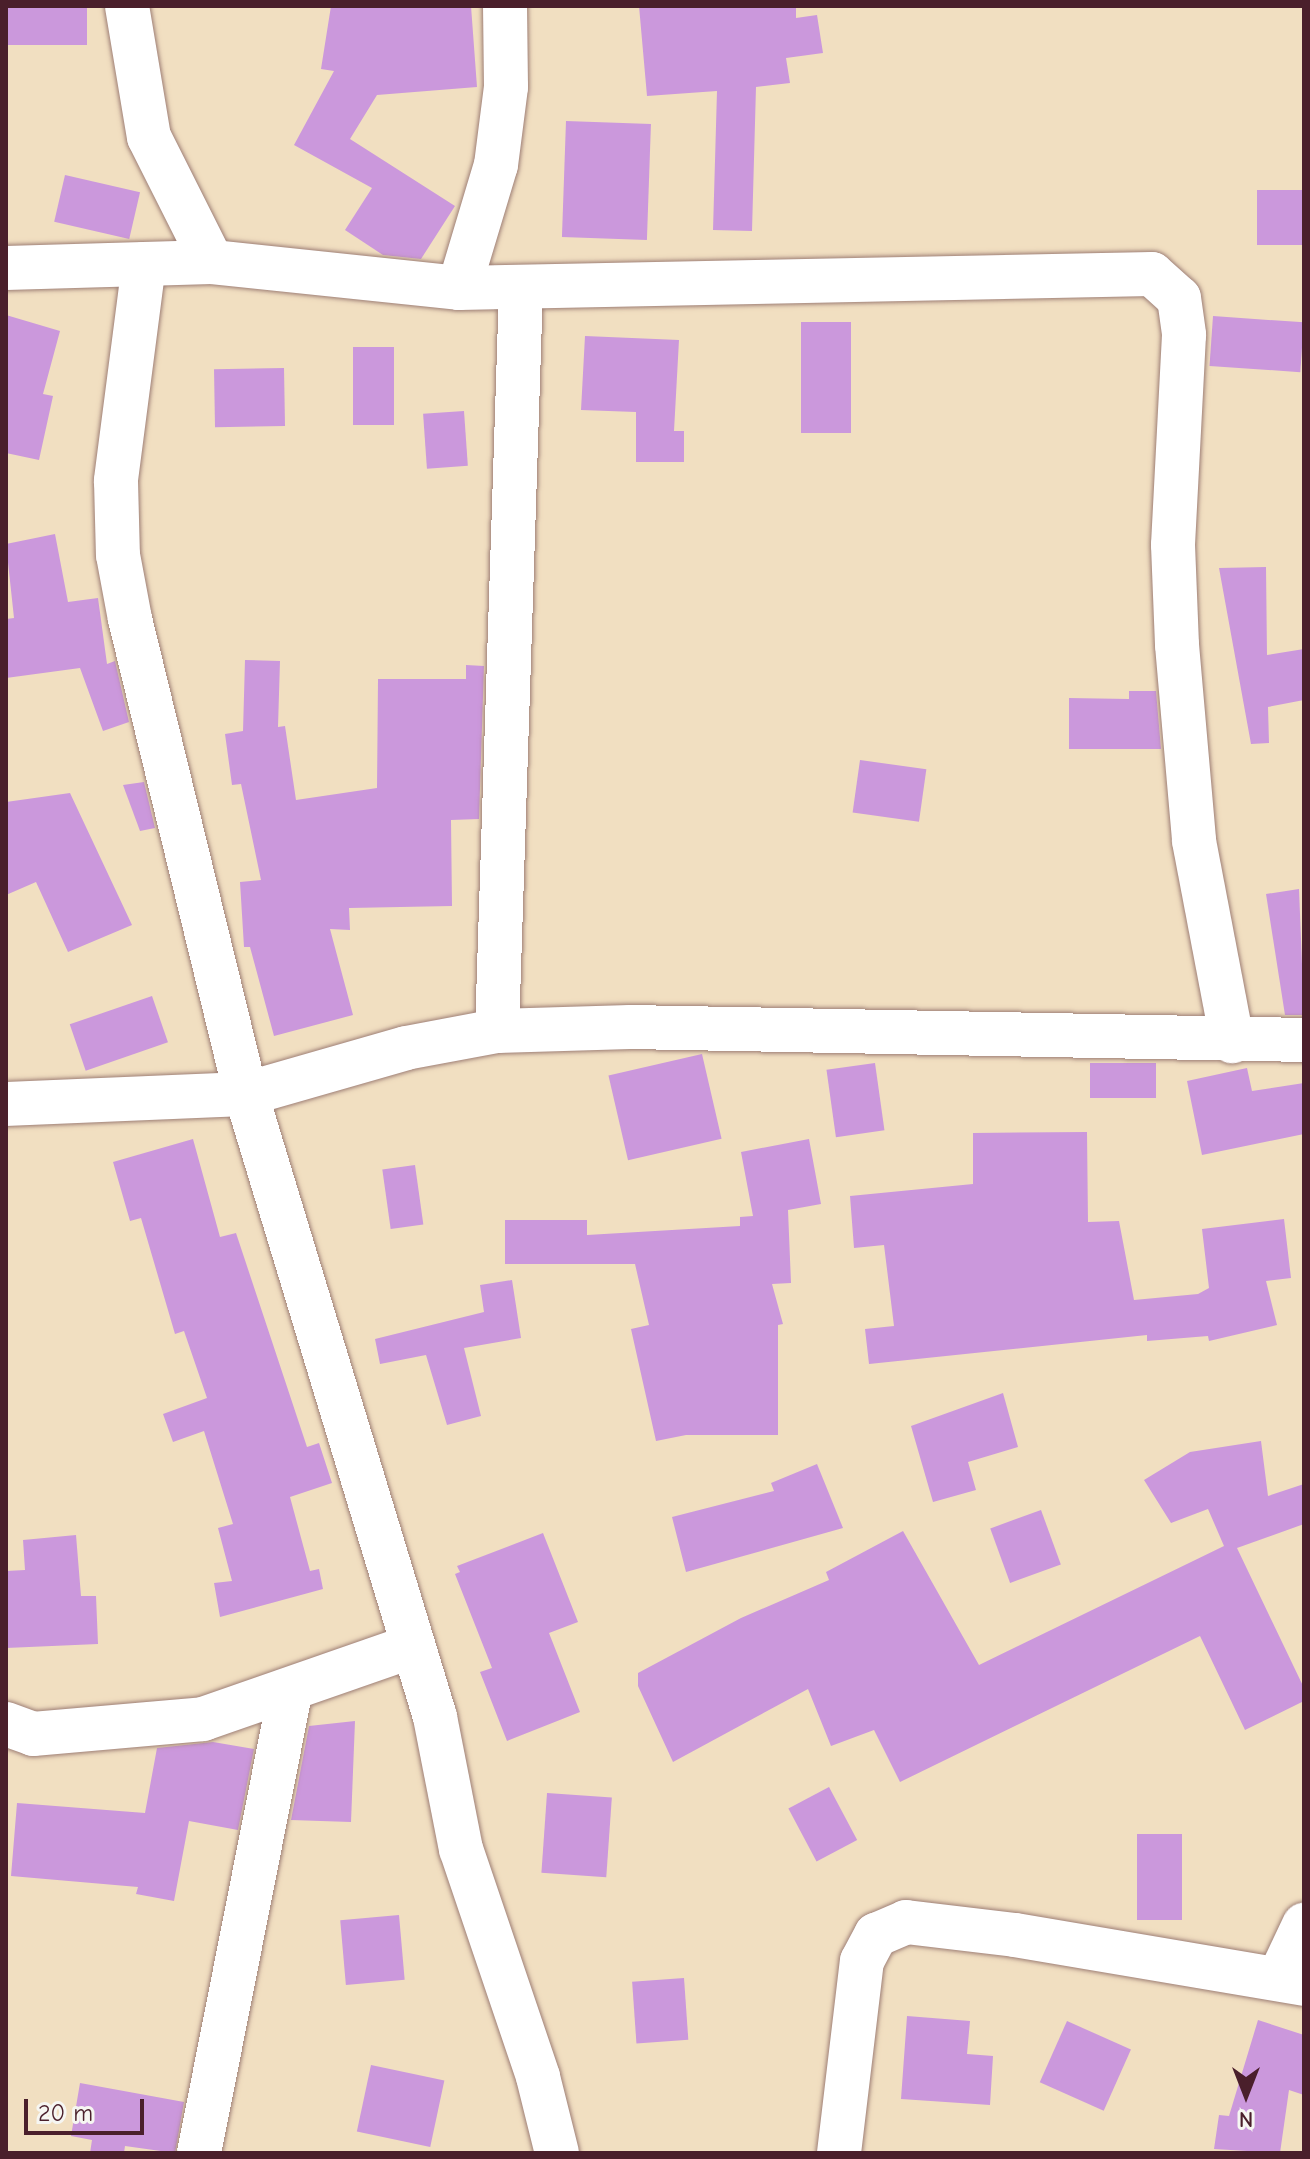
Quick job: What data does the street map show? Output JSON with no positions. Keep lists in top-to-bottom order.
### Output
{
  "scale_bar": "20 m",
  "north": "bottom"
}
